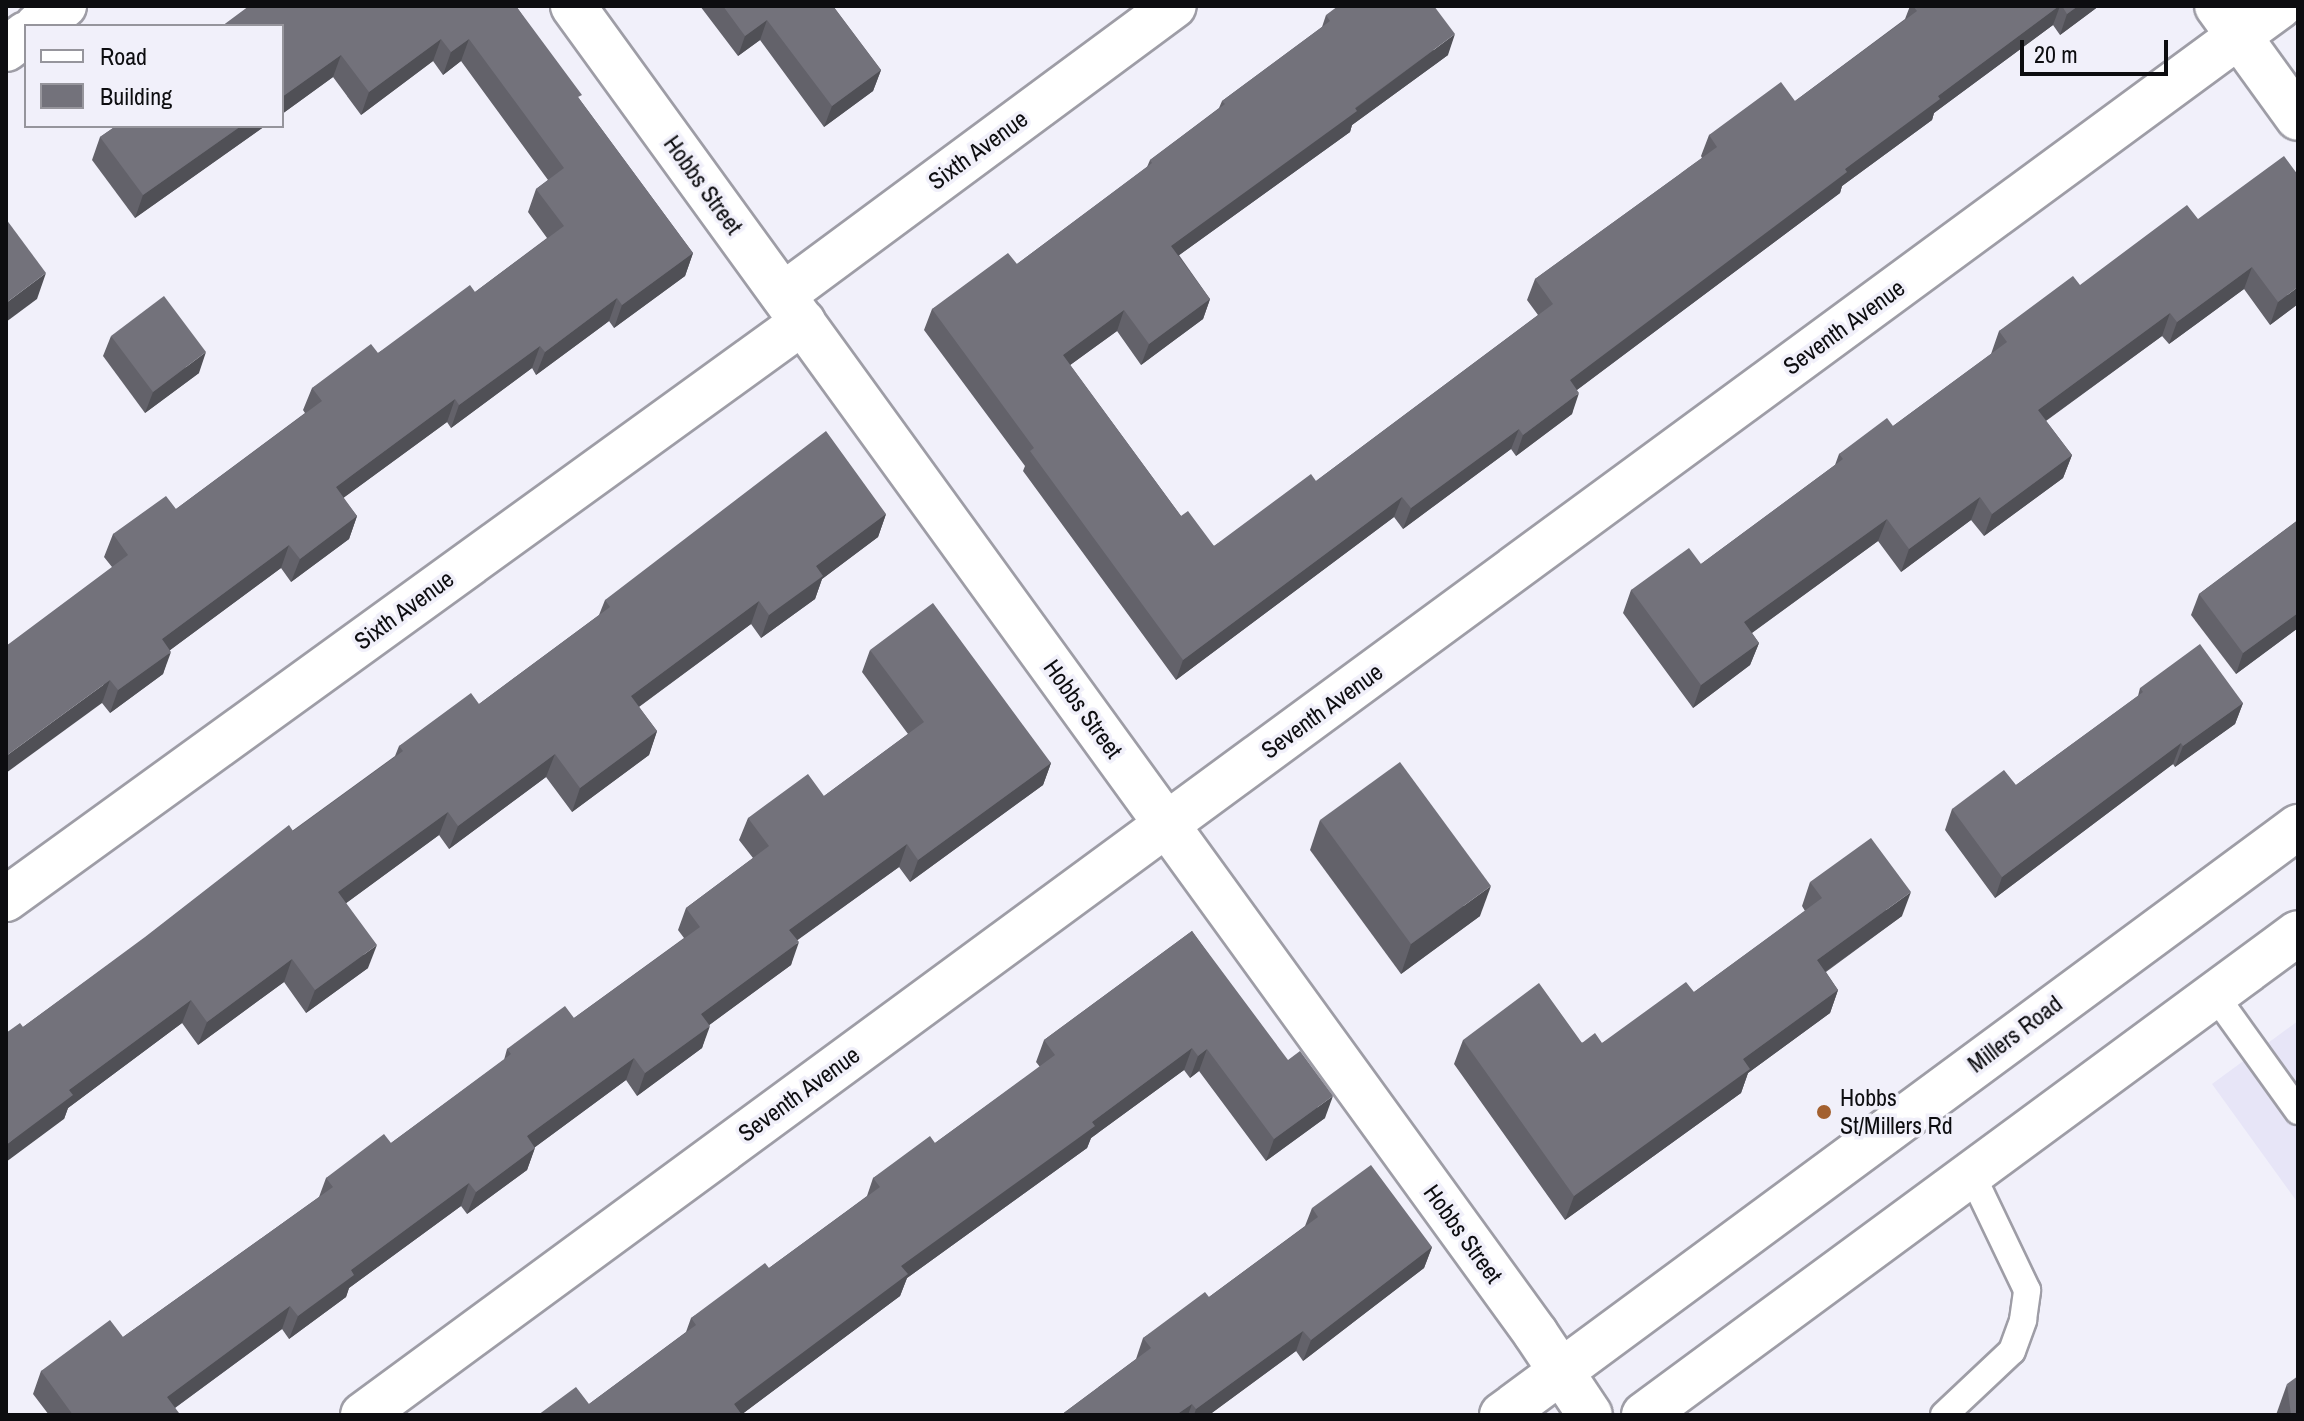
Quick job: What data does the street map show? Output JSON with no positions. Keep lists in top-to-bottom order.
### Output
{
  "streets": {
    "street": [
      "Sixth Avenue",
      "Hobbs Street",
      "Seventh Avenue",
      "Millers Road"
    ]
  },
  "crossings": [
    ["Sixth Avenue", "Hobbs Street"],
    ["Hobbs Street", "Seventh Avenue"],
    ["Hobbs Street", "Millers Road"]
  ],
  "places": ["Hobbs St/Millers Rd"],
  "legend": ["Road", "Building"],
  "scale_bar": "20 m"
}
